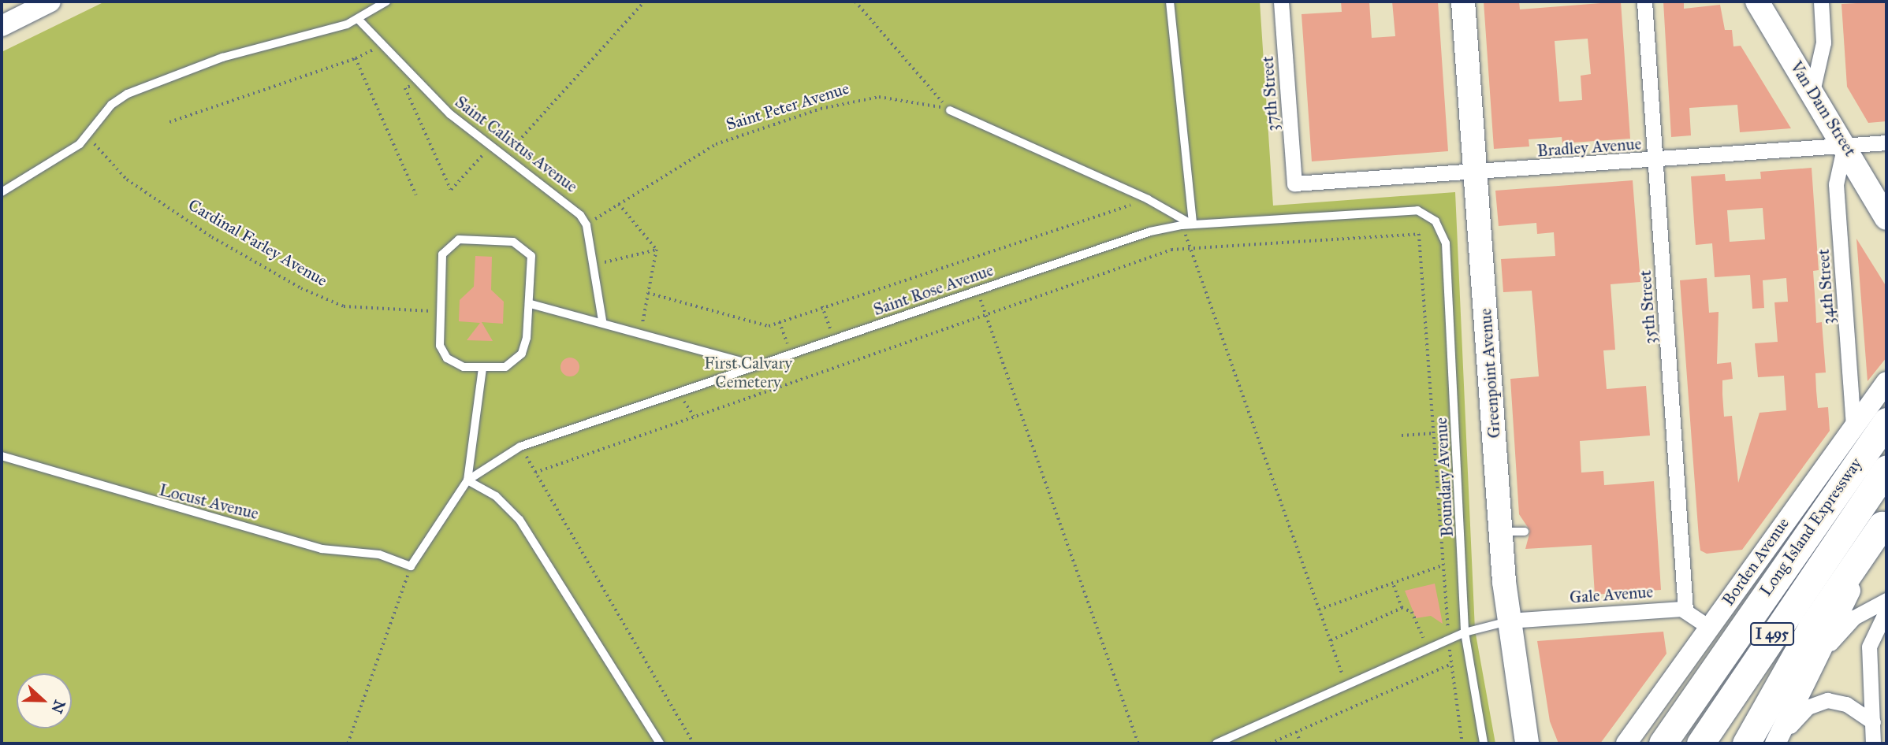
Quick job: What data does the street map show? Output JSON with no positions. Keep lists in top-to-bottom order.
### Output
{
  "streets": {
    "highway": ["Long Island Expressway", "I 495"],
    "main road": ["Van Dam Street", "Greenpoint Avenue", "Borden Avenue"],
    "street": [
      "37th Street",
      "Bradley Avenue",
      "34th Street",
      "35th Street",
      "Gale Avenue"
    ],
    "lane": [
      "Saint Calixtus Avenue",
      "Saint Rose Avenue",
      "Boundary Avenue",
      "Locust Avenue"
    ],
    "path": ["Saint Peter Avenue", "Cardinal Farley Avenue"]
  },
  "crossings": [
    ["37th Street", "Bradley Avenue"],
    ["Saint Peter Avenue", "Saint Calixtus Avenue"],
    ["Van Dam Street", "Bradley Avenue"],
    ["Van Dam Street", "34th Street"],
    ["Bradley Avenue", "34th Street"],
    ["Bradley Avenue", "35th Street"],
    ["Bradley Avenue", "Greenpoint Avenue"],
    ["34th Street", "Borden Avenue"],
    ["Saint Rose Avenue", "Boundary Avenue"],
    ["35th Street", "Gale Avenue"],
    ["Greenpoint Avenue", "Gale Avenue"]
  ],
  "parks": ["First Calvary Cemetery"],
  "north": "right"
}
